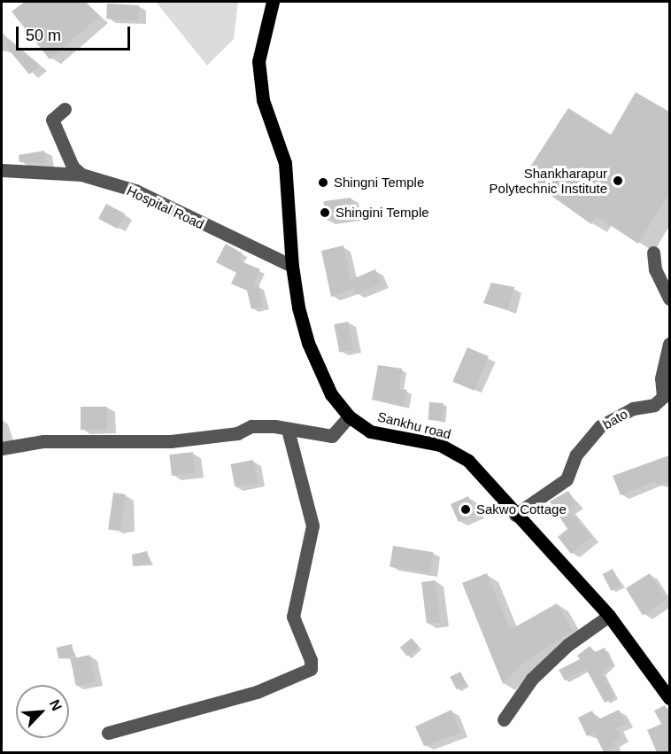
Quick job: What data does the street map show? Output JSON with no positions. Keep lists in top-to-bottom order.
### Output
{
  "streets": {
    "main road": ["Sankhu road"],
    "street": ["Hospital Road", "bato"]
  },
  "crossings": [
    ["Hospital Road", "Sankhu road"],
    ["bato", "Sankhu road"]
  ],
  "places": [
    "Shankharapur Polytechnic Institute",
    "Shingni Temple",
    "Shingini Temple",
    "Sakwo Cottage"
  ],
  "scale_bar": "50 m",
  "north": "top right"
}
